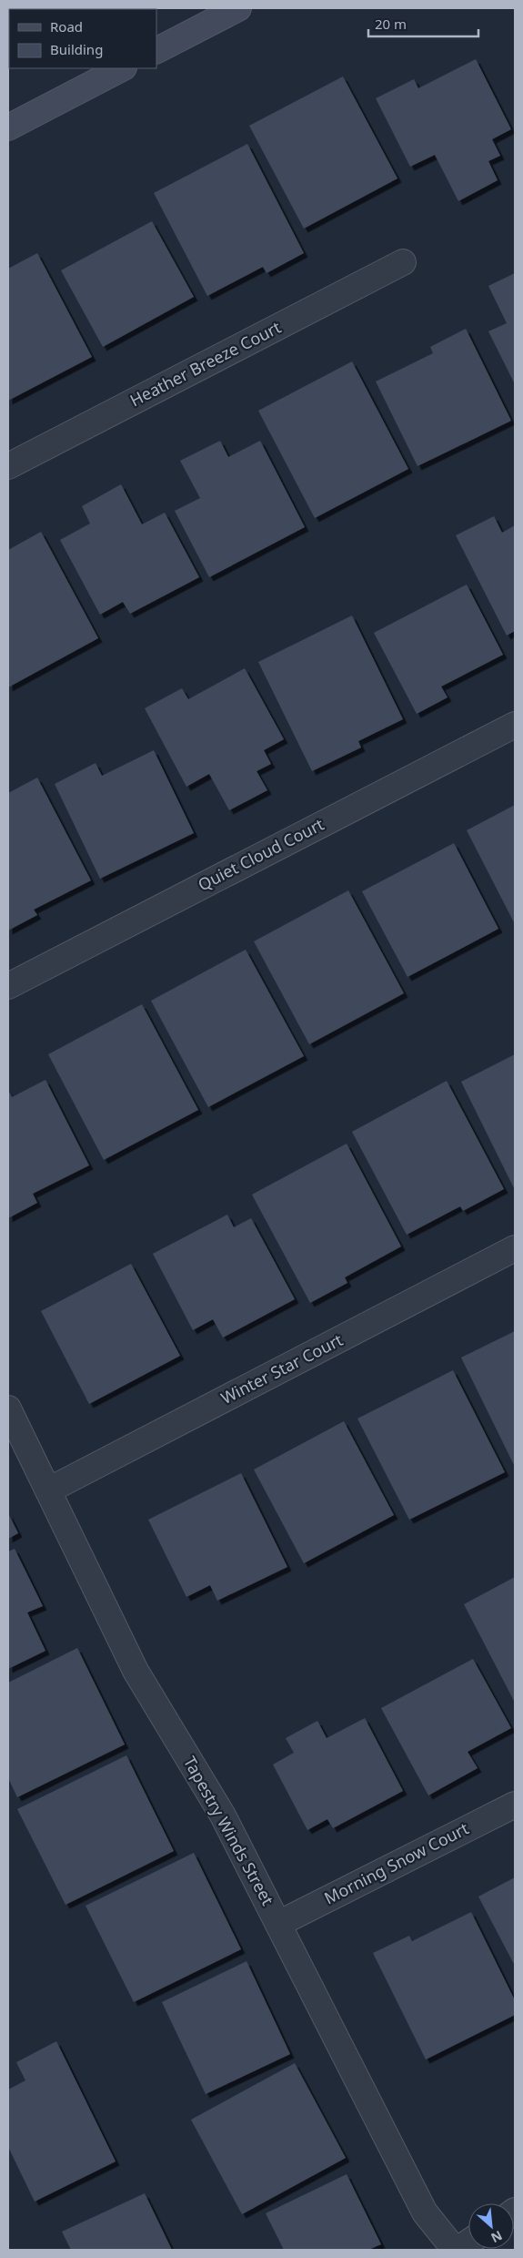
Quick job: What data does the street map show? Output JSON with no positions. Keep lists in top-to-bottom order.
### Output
{
  "streets": {
    "street": [
      "Heather Breeze Court",
      "Quiet Cloud Court",
      "Winter Star Court",
      "Tapestry Winds Street",
      "Morning Snow Court"
    ]
  },
  "crossings": [
    ["Winter Star Court", "Tapestry Winds Street"],
    ["Tapestry Winds Street", "Morning Snow Court"]
  ],
  "legend": ["Road", "Building"],
  "scale_bar": "20 m",
  "north": "bottom right"
}
